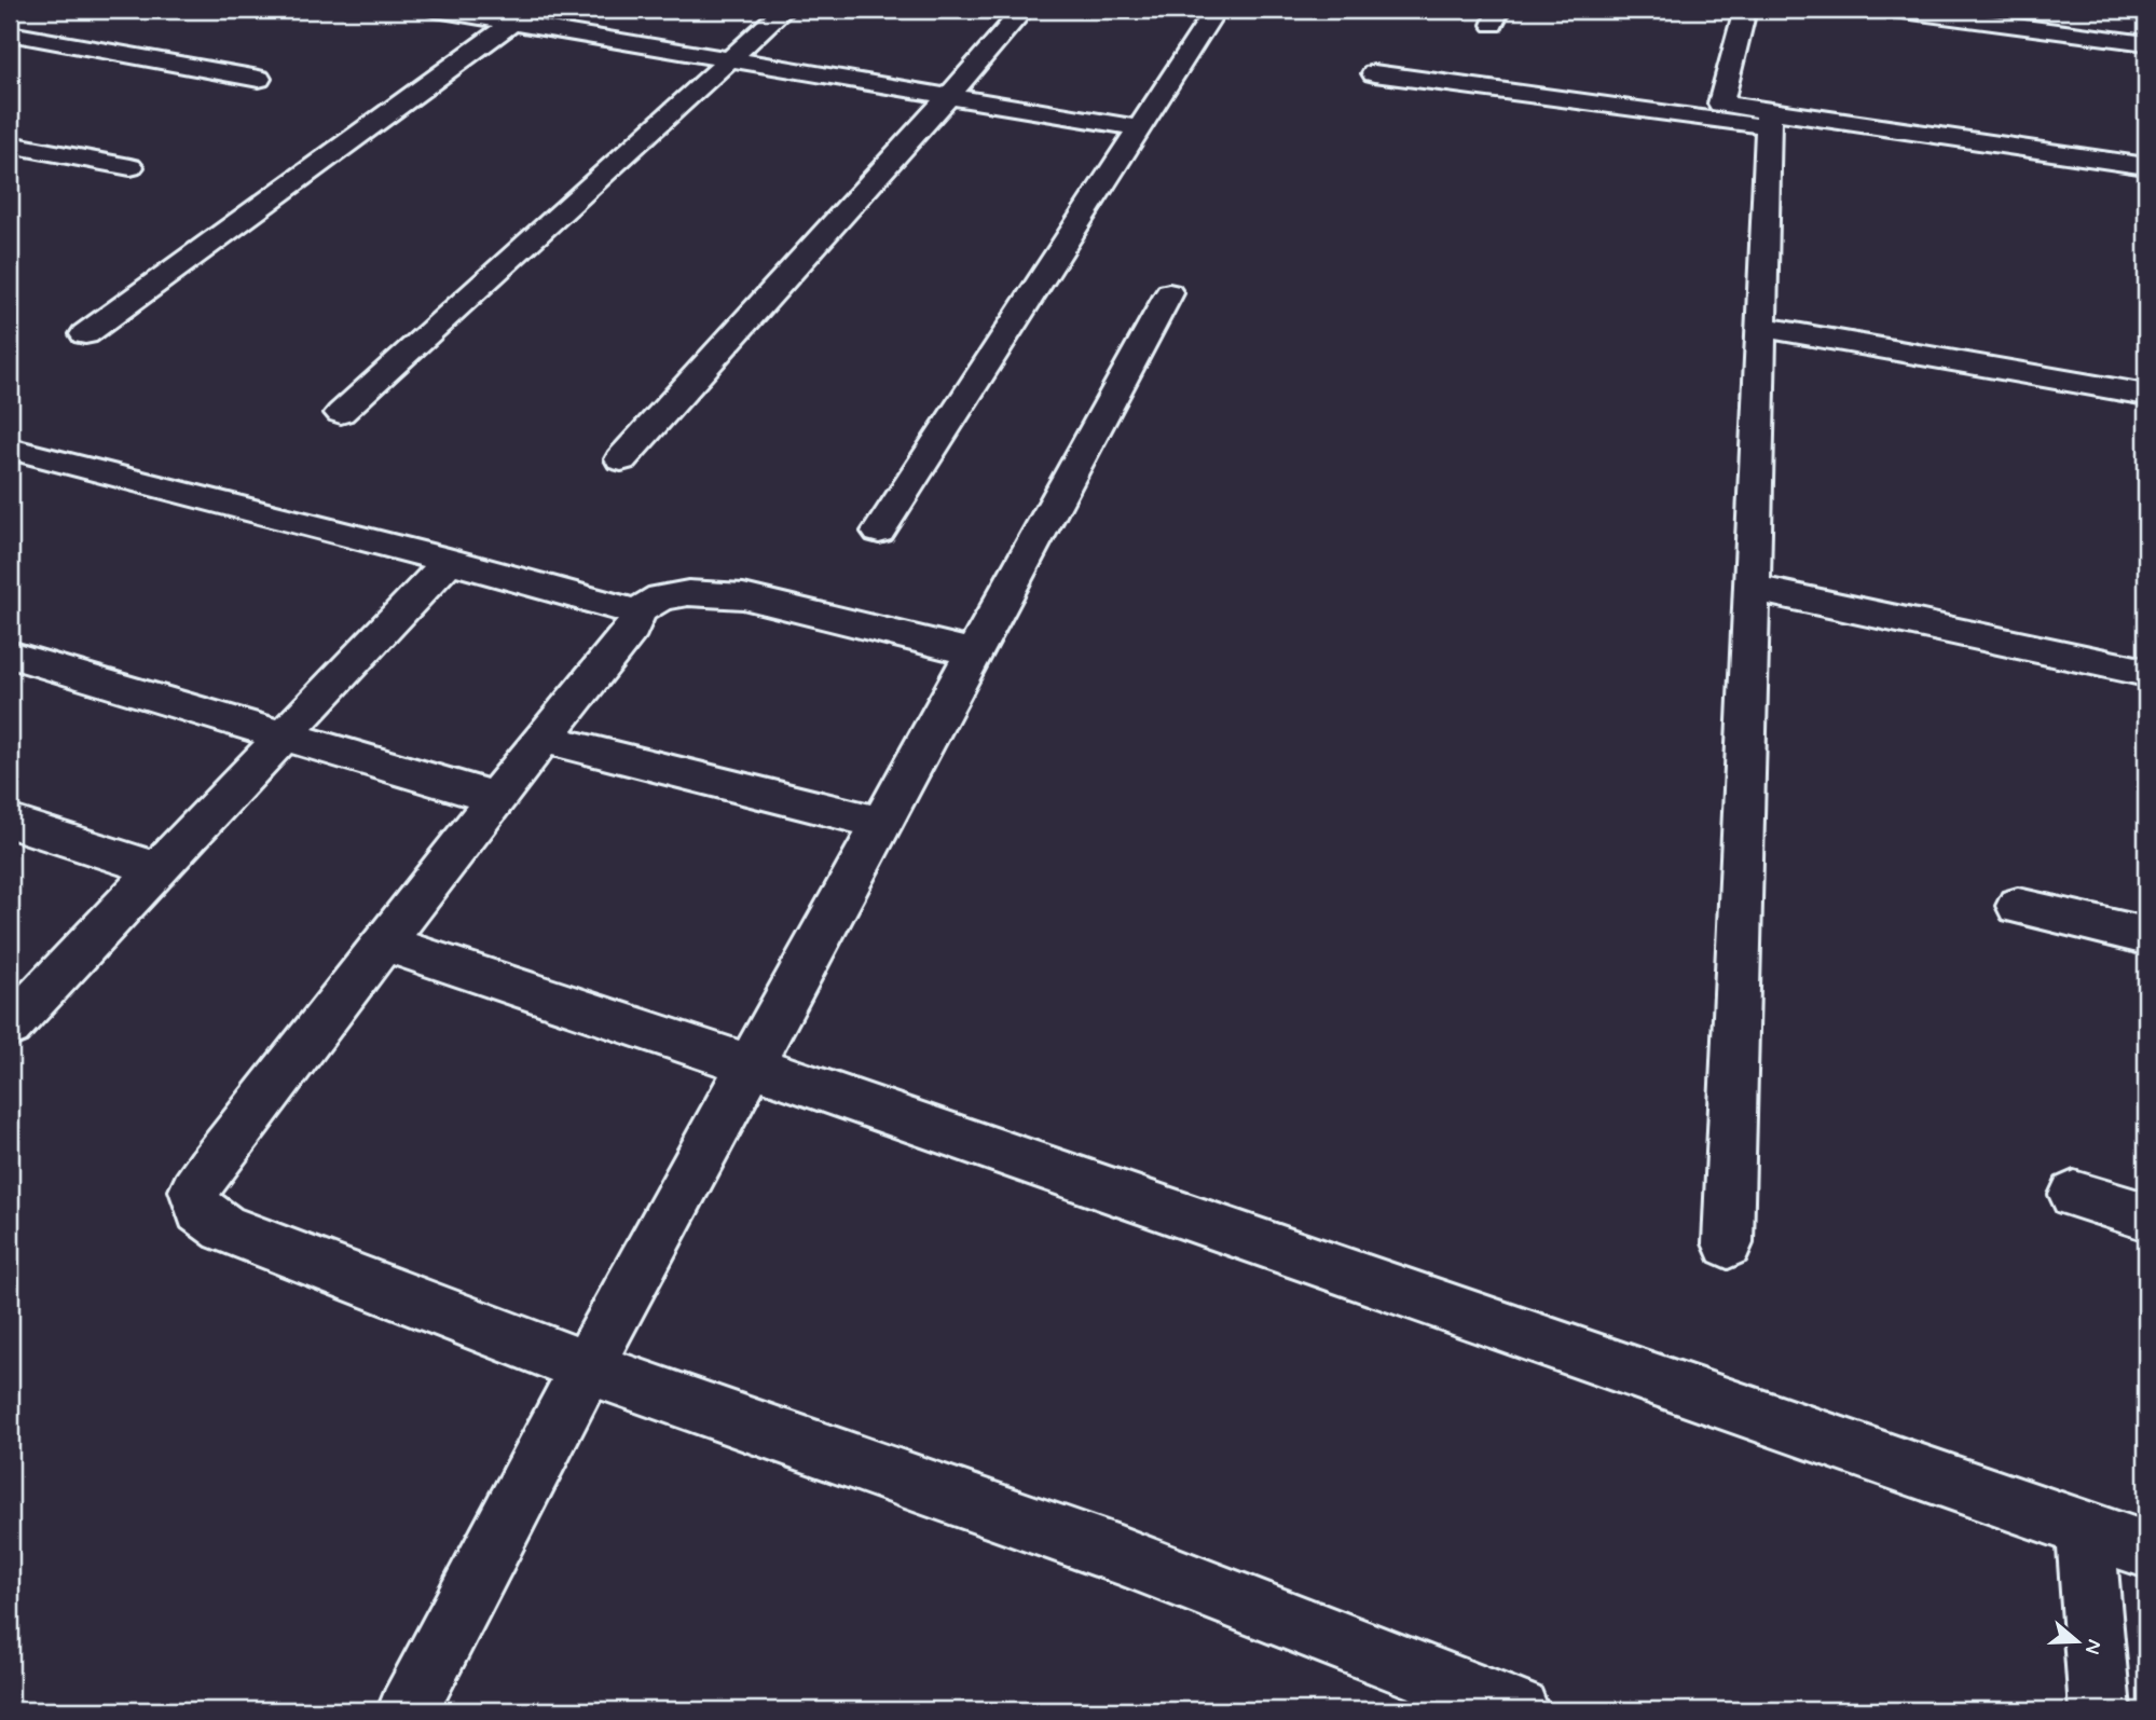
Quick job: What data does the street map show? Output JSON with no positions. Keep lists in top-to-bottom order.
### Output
{
  "north": "right"
}
